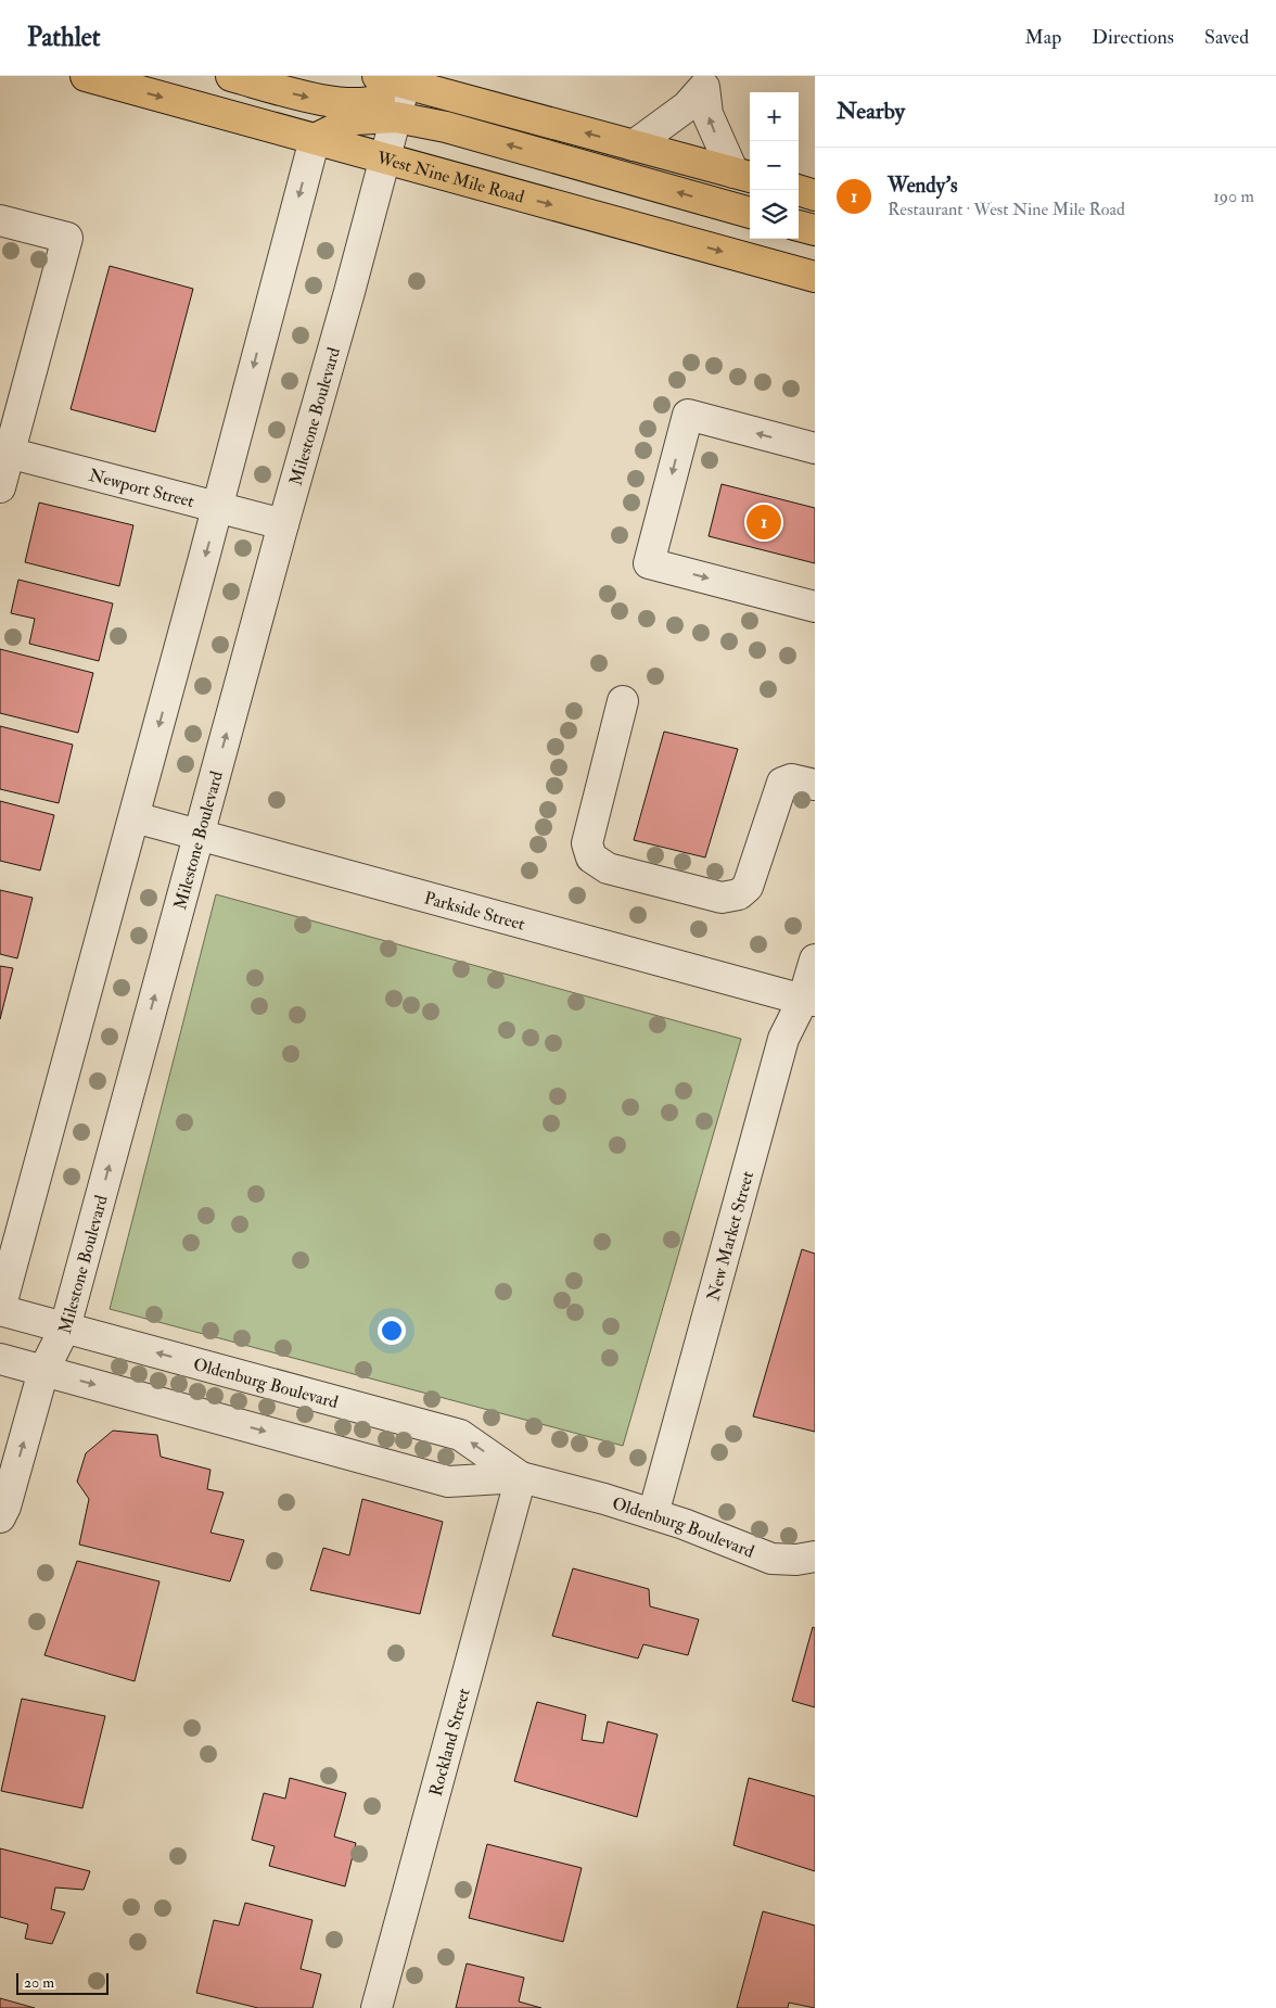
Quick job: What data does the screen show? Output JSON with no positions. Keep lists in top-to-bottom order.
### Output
{
  "streets": {
    "main road": ["West Nine Mile Road"],
    "street": [
      "Milestone Boulevard",
      "Newport Street",
      "Parkside Street",
      "New Market Street",
      "Oldenburg Boulevard",
      "Rockland Street"
    ]
  },
  "crossings": [
    ["West Nine Mile Road", "Milestone Boulevard"],
    ["Milestone Boulevard", "Newport Street"],
    ["Milestone Boulevard", "Parkside Street"],
    ["Milestone Boulevard", "Oldenburg Boulevard"],
    ["Parkside Street", "New Market Street"],
    ["New Market Street", "Oldenburg Boulevard"],
    ["Oldenburg Boulevard", "Rockland Street"]
  ],
  "scale_bar": "20 m",
  "page": {
    "header": "Pathlet",
    "nav": ["Map", "Directions", "Saved"],
    "heading": "Nearby",
    "map_buttons": ["+", "−"],
    "list": [
      {
        "mark": "1",
        "name": "Wendy's",
        "note": "Restaurant · West Nine Mile Road",
        "value": "190 m"
      }
    ],
    "pins": "1",
    "scale": "20 m"
  }
}
